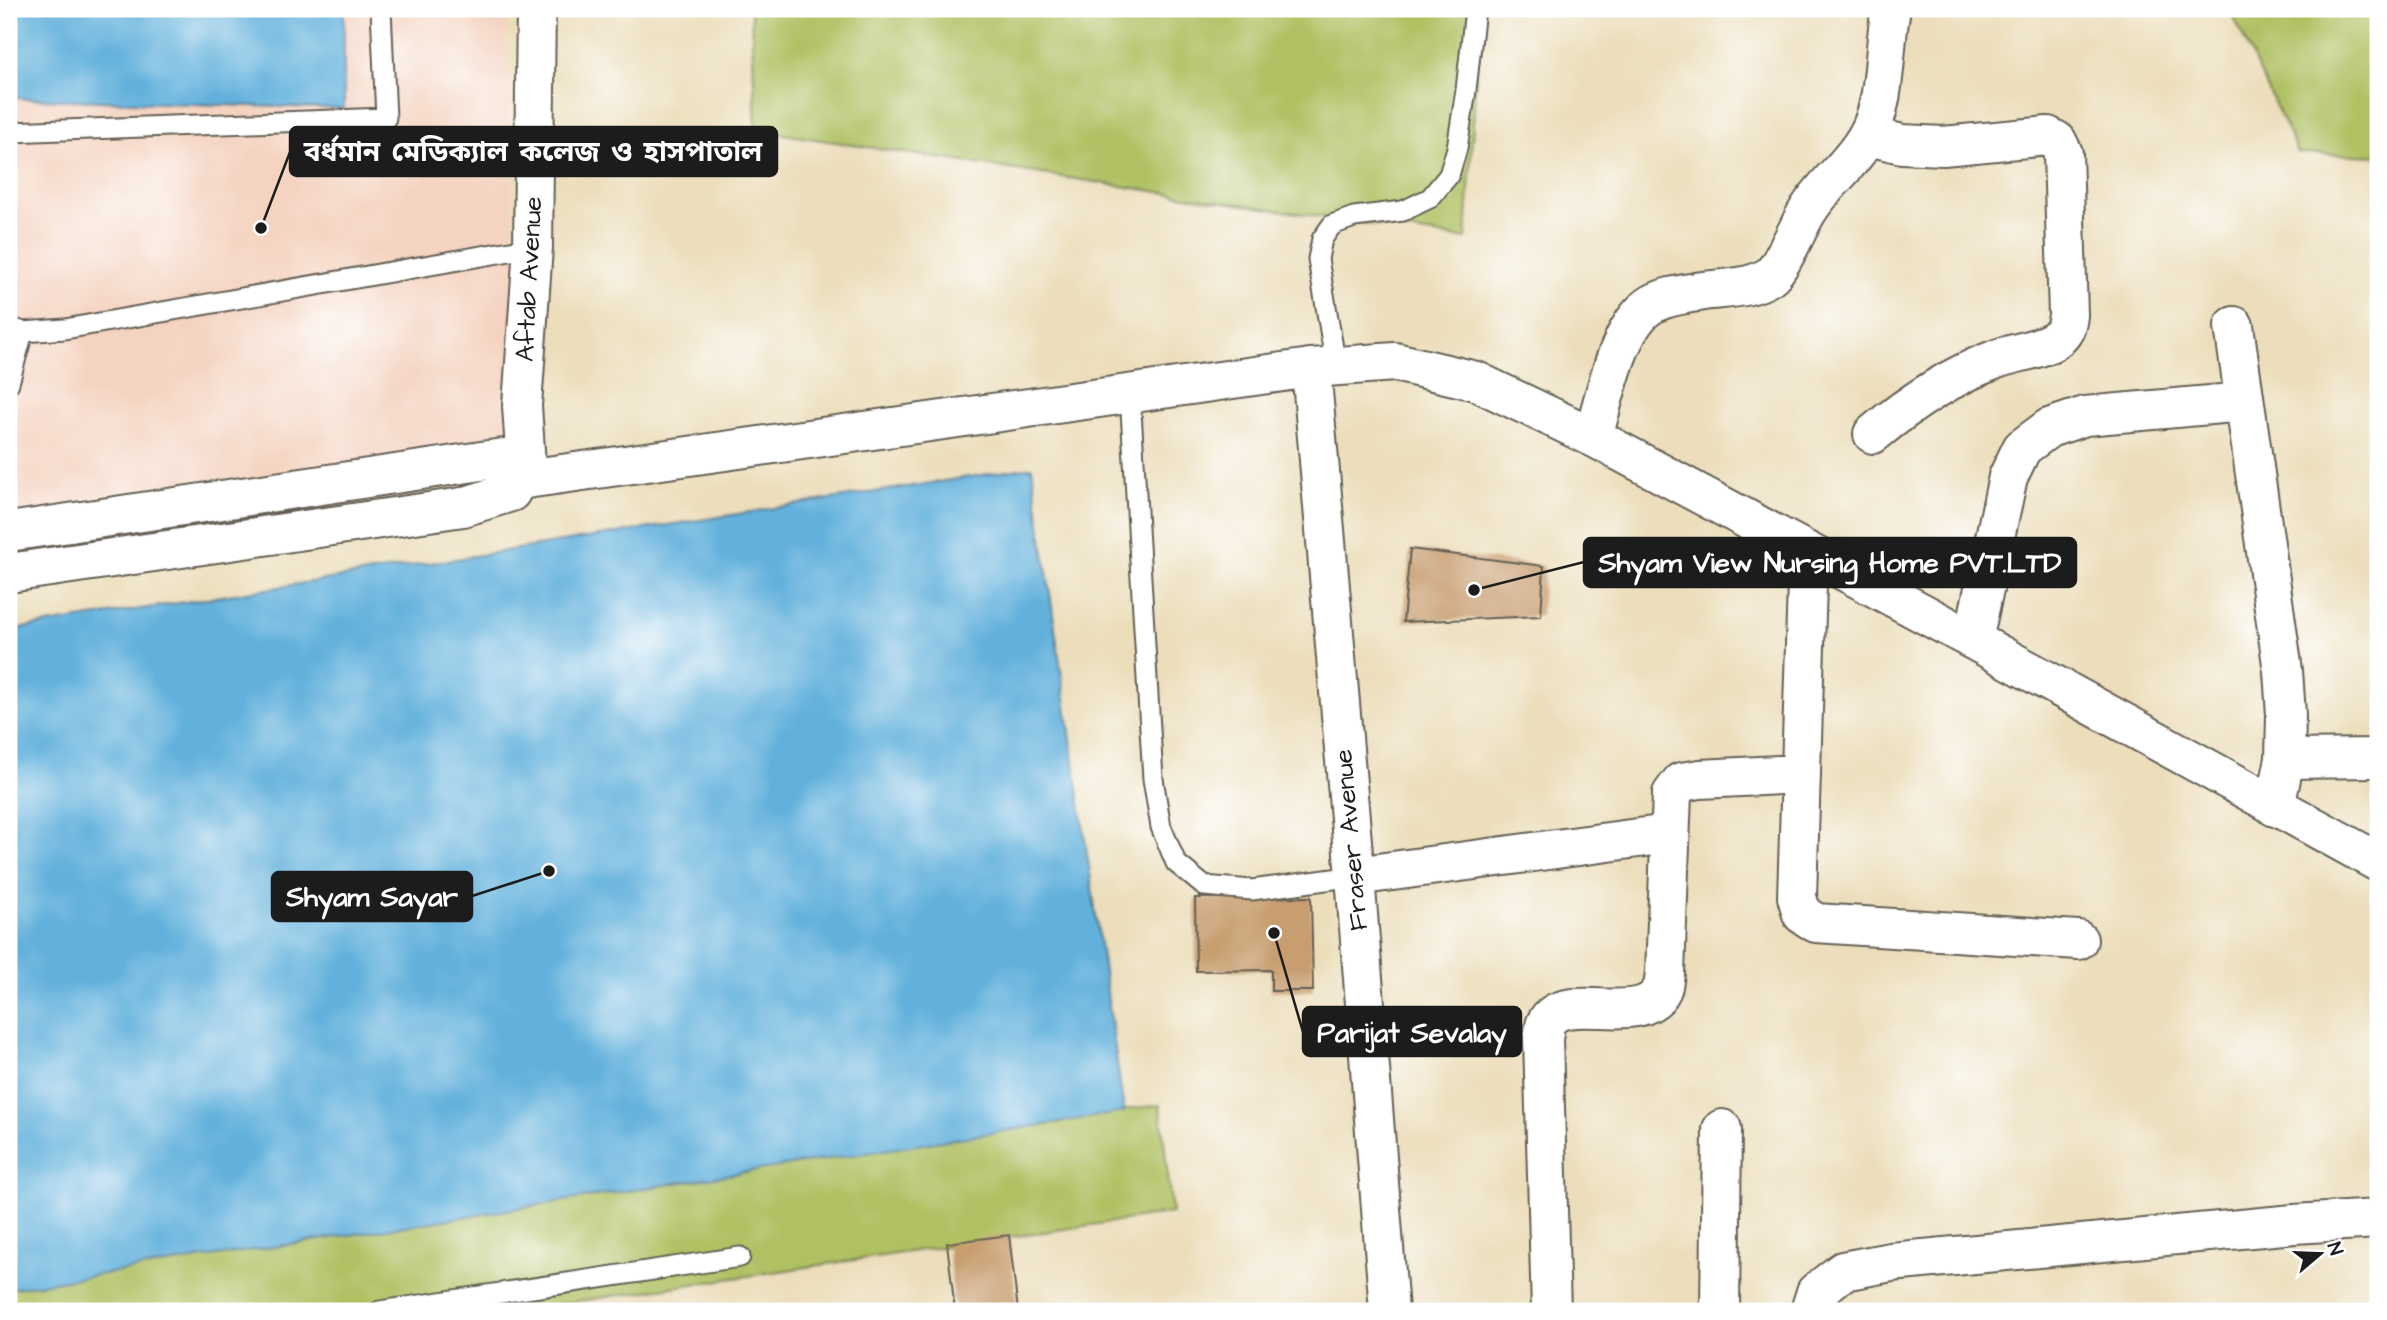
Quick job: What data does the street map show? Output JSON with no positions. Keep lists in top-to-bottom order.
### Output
{
  "streets": {
    "street": ["Aftab Avenue", "Fraser Avenue"]
  },
  "places": [
    "বর্ধমান মেডিক্যাল কলেজ ও হাসপাতাল",
    "Shyam View Nursing Home PVT.LTD",
    "Shyam Sayar",
    "Parijat Sevalay"
  ],
  "north": "right"
}
